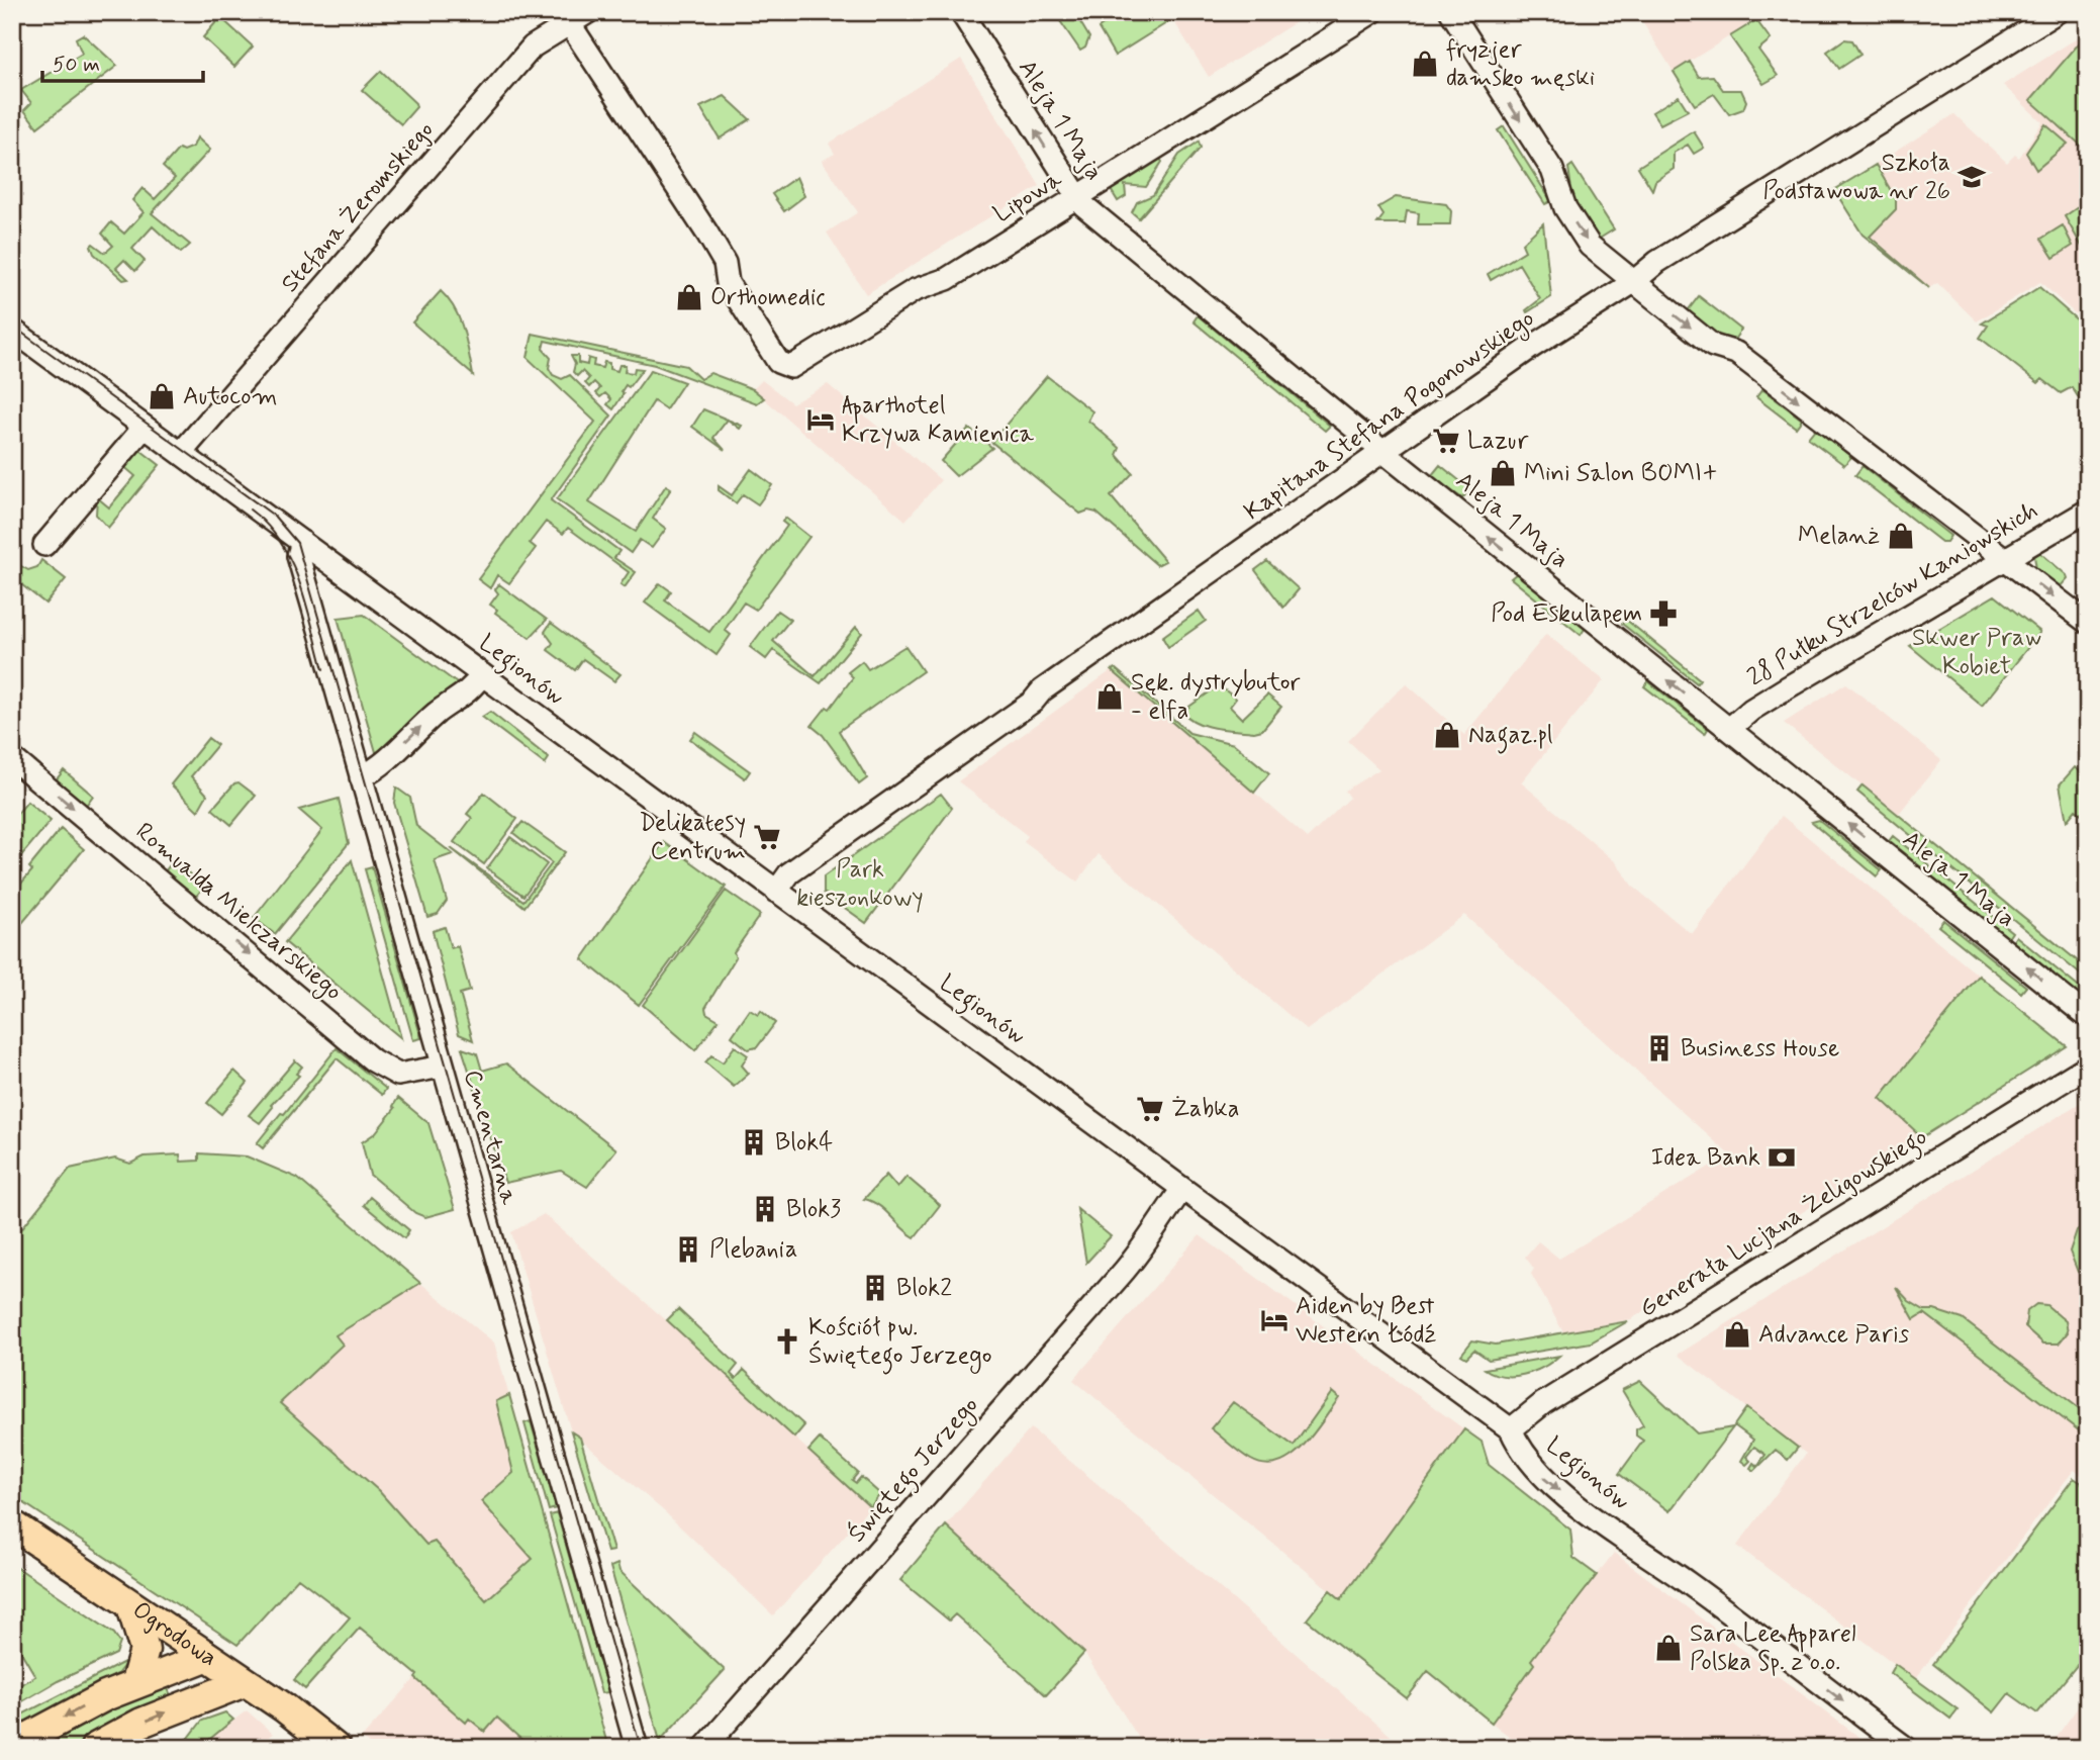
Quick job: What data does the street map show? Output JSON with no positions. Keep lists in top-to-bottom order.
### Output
{
  "streets": {
    "main road": ["Ogrodowa"],
    "street": [
      "Aleja 1 Maja",
      "Lipowa",
      "Stefana Żeromskiego",
      "Kapitana Stefana Pogonowskiego",
      "28 Pułku Strzelców Kaniowskich",
      "Legionów",
      "Romualda Mielczarskiego",
      "Cmentarna",
      "Generała Lucjana Żeligowskiego",
      "Świętego Jerzego"
    ]
  },
  "crossings": [
    ["Aleja 1 Maja", "Lipowa"],
    ["Aleja 1 Maja", "Kapitana Stefana Pogonowskiego"],
    ["Aleja 1 Maja", "28 Pułku Strzelców Kaniowskich"],
    ["Lipowa", "Stefana Żeromskiego"],
    ["Stefana Żeromskiego", "Legionów"],
    ["Kapitana Stefana Pogonowskiego", "Legionów"],
    ["Legionów", "Cmentarna"],
    ["Legionów", "Generała Lucjana Żeligowskiego"],
    ["Legionów", "Świętego Jerzego"],
    ["Romualda Mielczarskiego", "Cmentarna"]
  ],
  "one_way": ["Aleja 1 Maja", "Romualda Mielczarskiego"],
  "parks": ["Skwer Praw Kobiet", "Park kieszonkowy"],
  "places": {
    "shop": [
      "fryzjer damsko męski",
      "Orthomedic",
      "Autocom",
      "Mini Salon BOMI+",
      "Melanż",
      "Sęk. dystrybutor - elfa",
      "Nagaz.pl",
      "Advance Paris",
      "Sara Lee Apparel Polska Sp. z o.o."
    ],
    "school or university": ["Szkoła Podstawowa nr 26"],
    "hotel": ["Aparthotel Krzywa Kamienica", "Aiden by Best Western Łódź"],
    "supermarket": ["Lazur", "Delikatesy Centrum", "Żabka"],
    "pharmacy": ["Pod Eskulapem"],
    "building": [
      "Business House",
      "Blok4",
      "Blok3",
      "Plebania",
      "Blok2"
    ],
    "bank": ["Idea Bank"],
    "church": ["Kościół pw. Świętego Jerzego"]
  },
  "scale_bar": "50 m"
}
